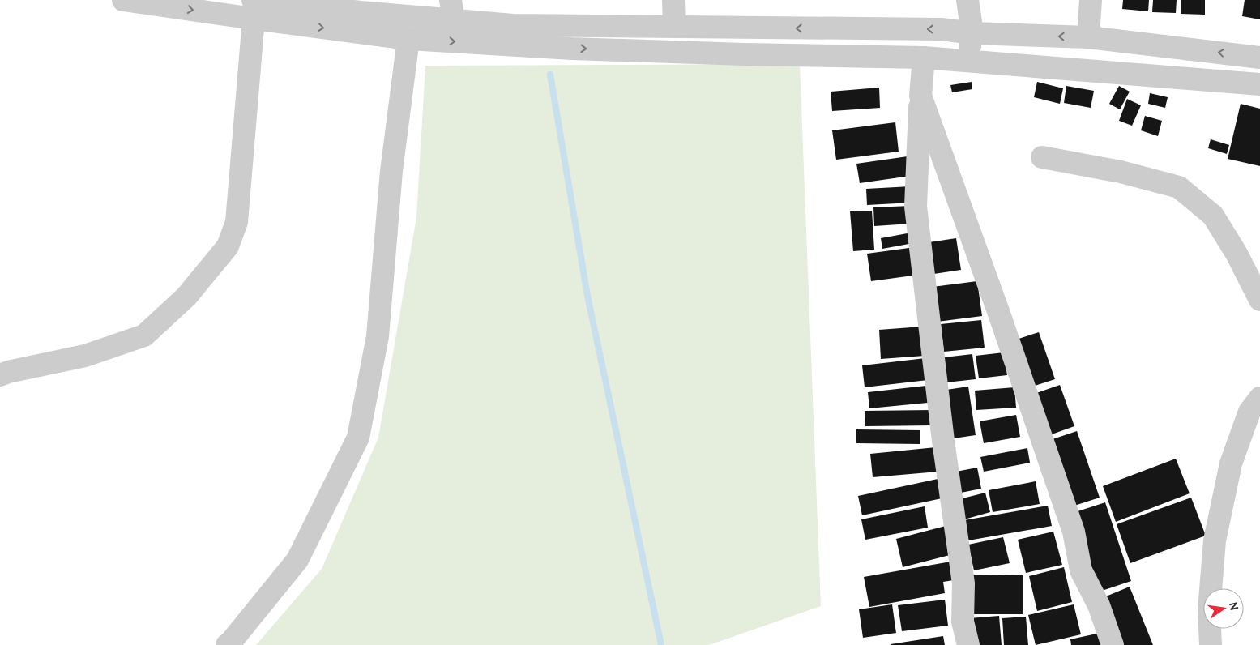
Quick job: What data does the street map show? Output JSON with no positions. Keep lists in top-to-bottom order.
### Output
{
  "north": "right"
}
